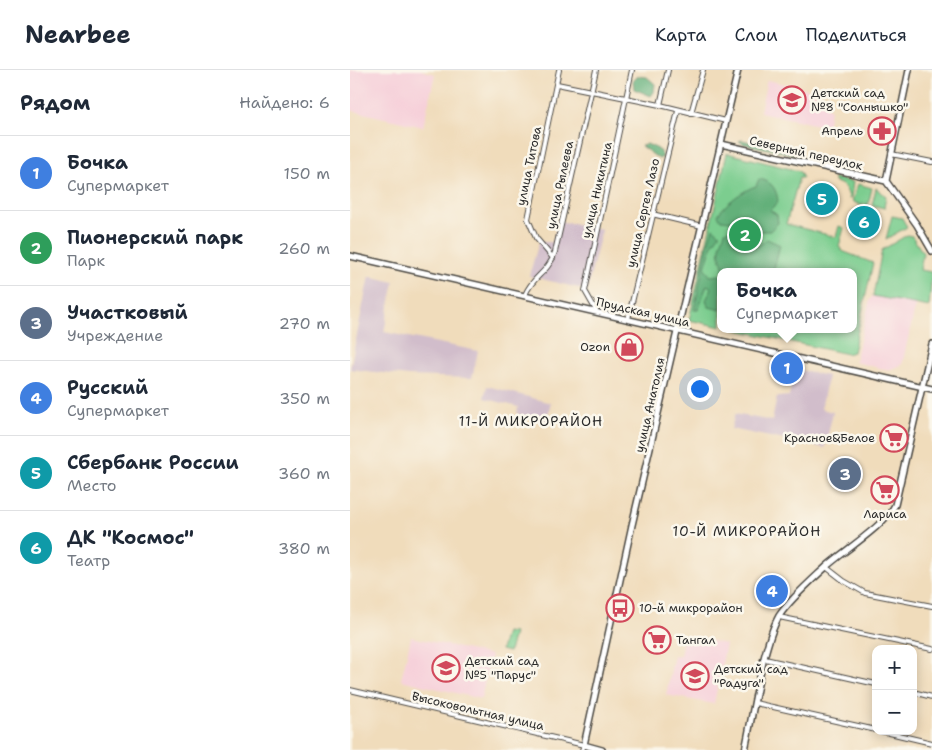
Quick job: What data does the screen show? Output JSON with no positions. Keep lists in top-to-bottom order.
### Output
{
  "streets": {
    "street": [
      "Северный переулок",
      "улица Титова",
      "улица Рылеева",
      "улица Никитина",
      "улица Сергея Лазо",
      "Прудская улица",
      "улица Анатолия",
      "Высоковольтная улица"
    ]
  },
  "crossings": [
    ["Северный переулок", "улица Анатолия"],
    ["улица Титова", "улица Рылеева"],
    ["улица Рылеева", "Прудская улица"],
    ["улица Никитина", "Прудская улица"],
    ["улица Сергея Лазо", "Прудская улица"],
    ["Прудская улица", "улица Анатолия"],
    ["улица Анатолия", "Высоковольтная улица"]
  ],
  "districts": ["11-Й МИКРОРАЙОН", "10-Й МИКРОРАЙОН"],
  "places": {
    "school or university": ["Детский сад №8 \"Солнышко\"", "Детский сад №5 \"Парус\"", "Детский сад \"Радуга\""],
    "pharmacy": ["Апрель"],
    "shop": ["Ozon"],
    "supermarket": ["Красное&Белое", "Лариса", "Тангал"],
    "bus stop": ["10-й микрорайон"]
  },
  "page": {
    "header": "Nearbee",
    "nav": ["Карта", "Слои", "Поделиться"],
    "heading": ["Рядом", "Найдено: 6"],
    "list": [
      {
        "mark": "1",
        "name": "Бочка",
        "note": "Супермаркет",
        "value": "150 m"
      },
      {
        "mark": "2",
        "name": "Пионерский парк",
        "note": "Парк",
        "value": "260 m"
      },
      {
        "mark": "3",
        "name": "Участковый",
        "note": "Учреждение",
        "value": "270 m"
      },
      {
        "mark": "4",
        "name": "Русский",
        "note": "Супермаркет",
        "value": "350 m"
      },
      {
        "mark": "5",
        "name": "Сбербанк России",
        "note": "Место",
        "value": "360 m"
      },
      {
        "mark": "6",
        "name": "ДК \"Космос\"",
        "note": "Театр",
        "value": "380 m"
      }
    ],
    "pins": [
      "5",
      "6",
      "2",
      "1",
      "3",
      "4"
    ],
    "popup": ["Бочка", "Супермаркет"],
    "map_buttons": ["+", "−"]
  }
}
